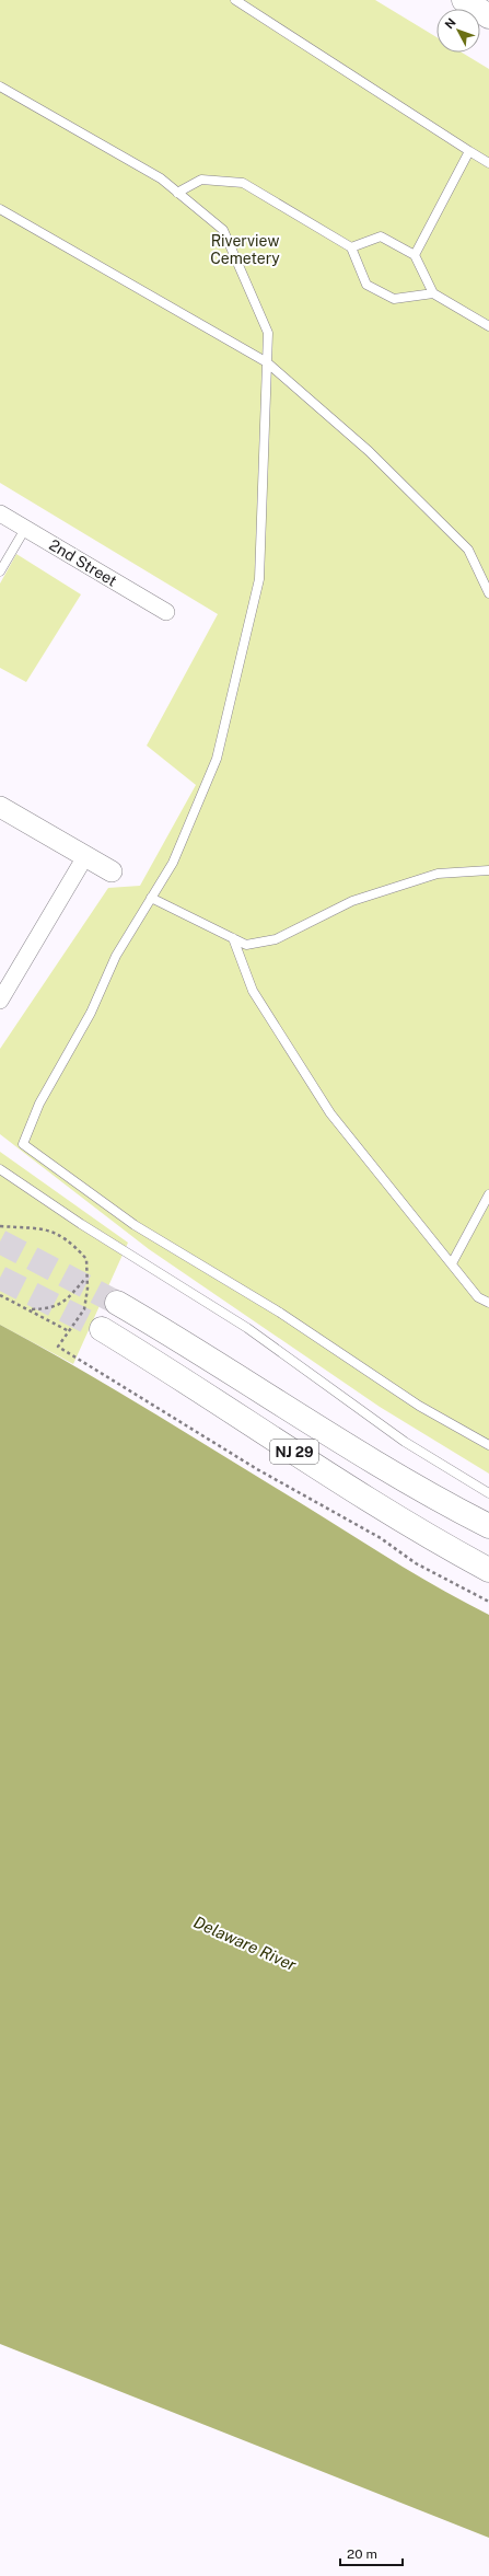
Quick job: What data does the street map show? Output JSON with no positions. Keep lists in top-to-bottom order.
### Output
{
  "streets": {
    "highway": ["NJ 29"],
    "street": ["2nd Street"]
  },
  "water": ["Delaware River"],
  "parks": ["Riverview Cemetery"],
  "scale_bar": "20 m",
  "north": "top left"
}
